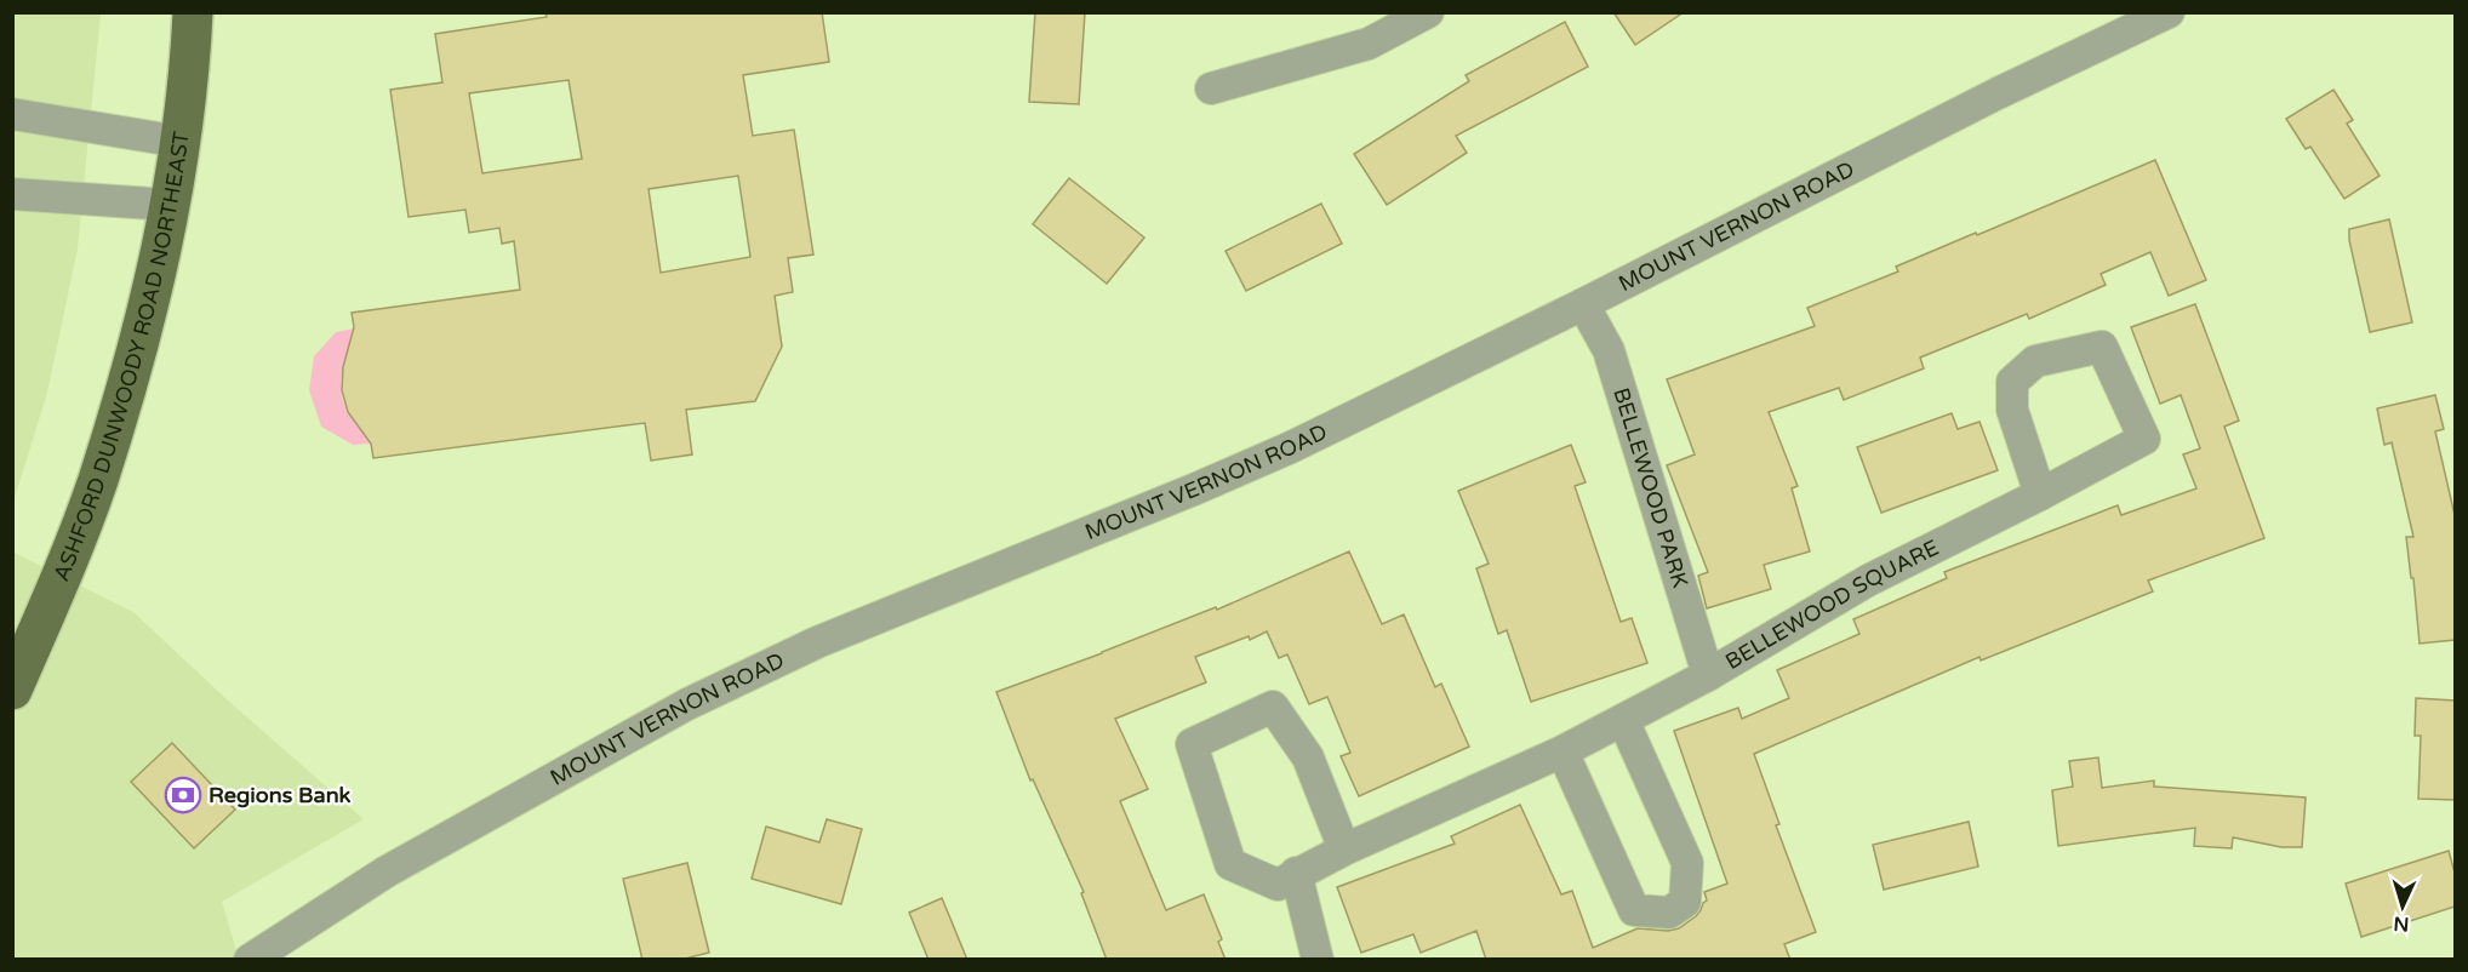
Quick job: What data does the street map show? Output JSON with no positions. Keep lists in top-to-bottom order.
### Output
{
  "streets": {
    "main road": ["ASHFORD DUNWOODY ROAD NORTHEAST"],
    "street": ["MOUNT VERNON ROAD", "BELLEWOOD PARK", "BELLEWOOD SQUARE"]
  },
  "crossings": [
    ["MOUNT VERNON ROAD", "BELLEWOOD PARK"],
    ["BELLEWOOD PARK", "BELLEWOOD SQUARE"]
  ],
  "places": {
    "bank": ["Regions Bank"]
  },
  "north": "bottom"
}
